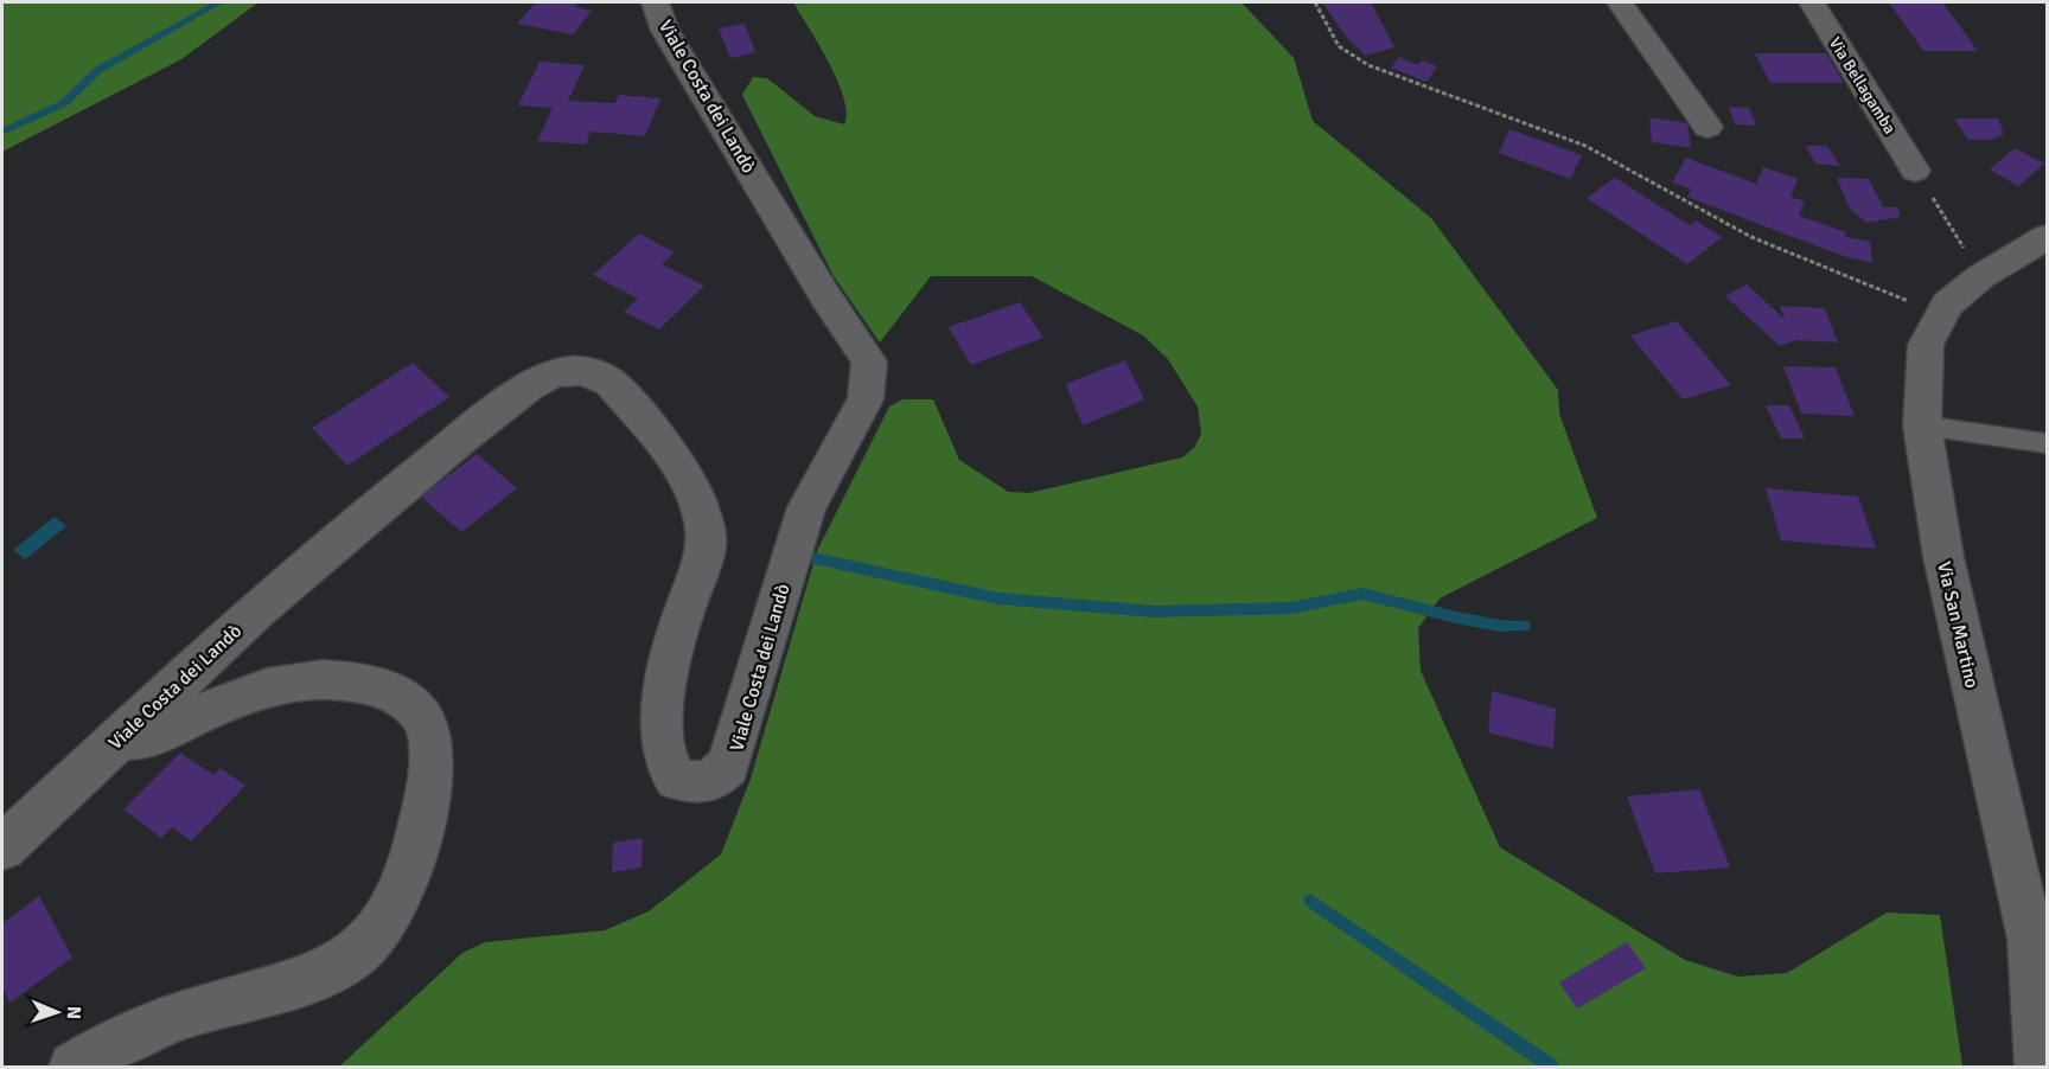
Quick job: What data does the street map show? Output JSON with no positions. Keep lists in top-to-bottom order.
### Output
{
  "streets": {
    "street": ["Via Bellagamba", "Viale Costa dei Landò", "Via San Martino"]
  },
  "north": "right"
}
